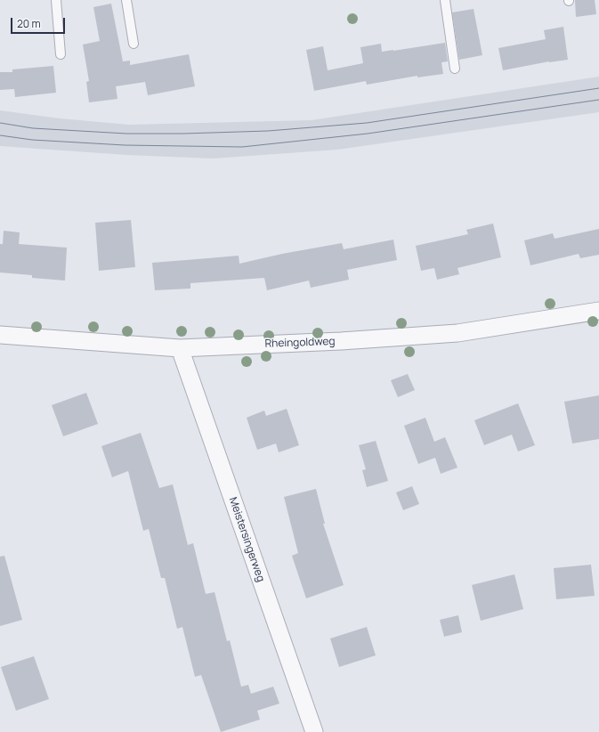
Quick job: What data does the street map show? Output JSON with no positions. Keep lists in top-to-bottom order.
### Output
{
  "streets": {
    "street": ["Rheingoldweg", "Meistersingerweg"]
  },
  "crossings": [
    ["Rheingoldweg", "Meistersingerweg"]
  ],
  "scale_bar": "20 m"
}
